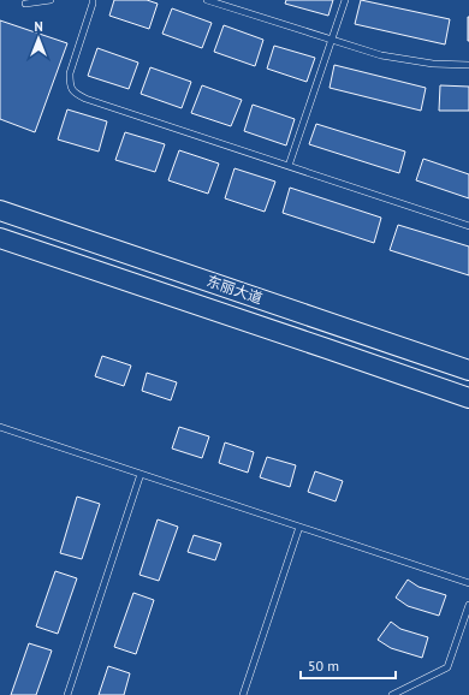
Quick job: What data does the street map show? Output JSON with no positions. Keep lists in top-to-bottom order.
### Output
{
  "streets": {
    "highway": ["东丽大道"]
  },
  "scale_bar": "50 m",
  "north": "top"
}
